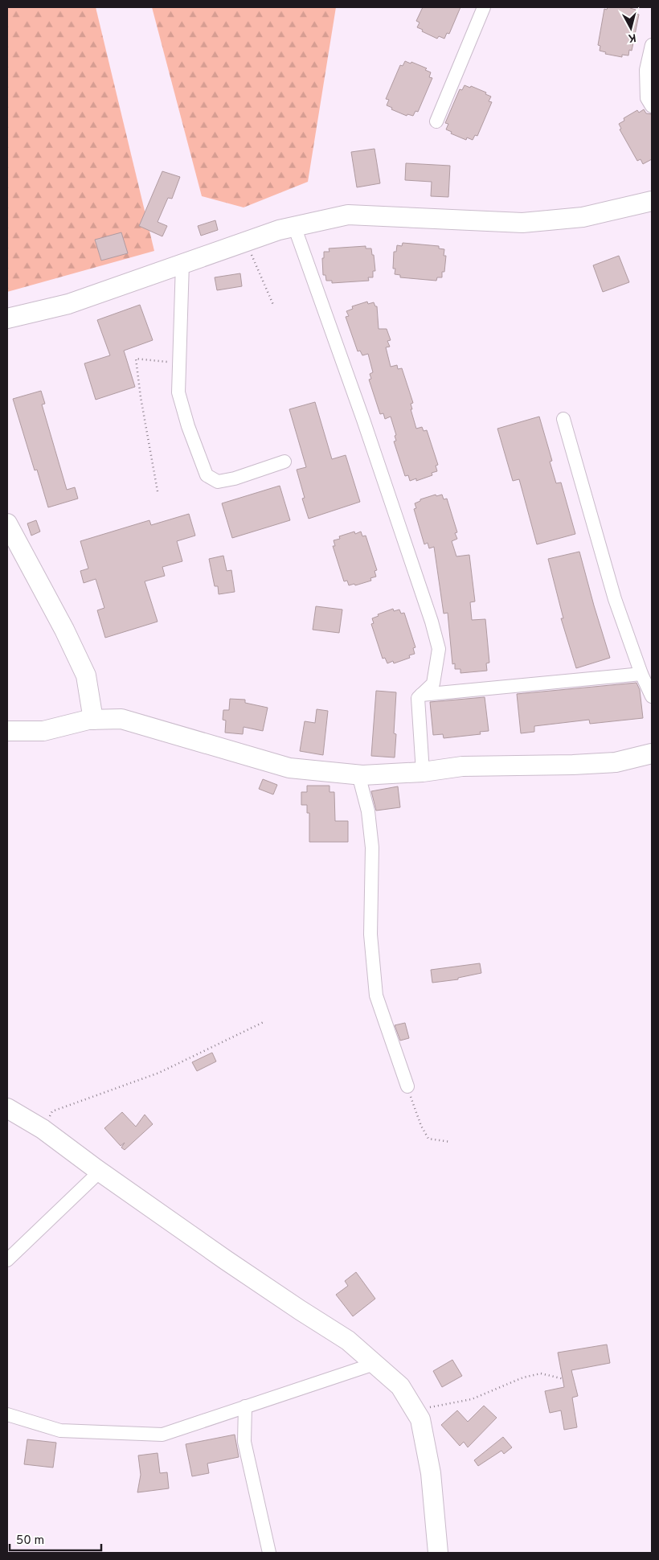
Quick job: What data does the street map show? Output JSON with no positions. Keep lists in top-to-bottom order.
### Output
{
  "scale_bar": "50 m",
  "north": "bottom"
}
